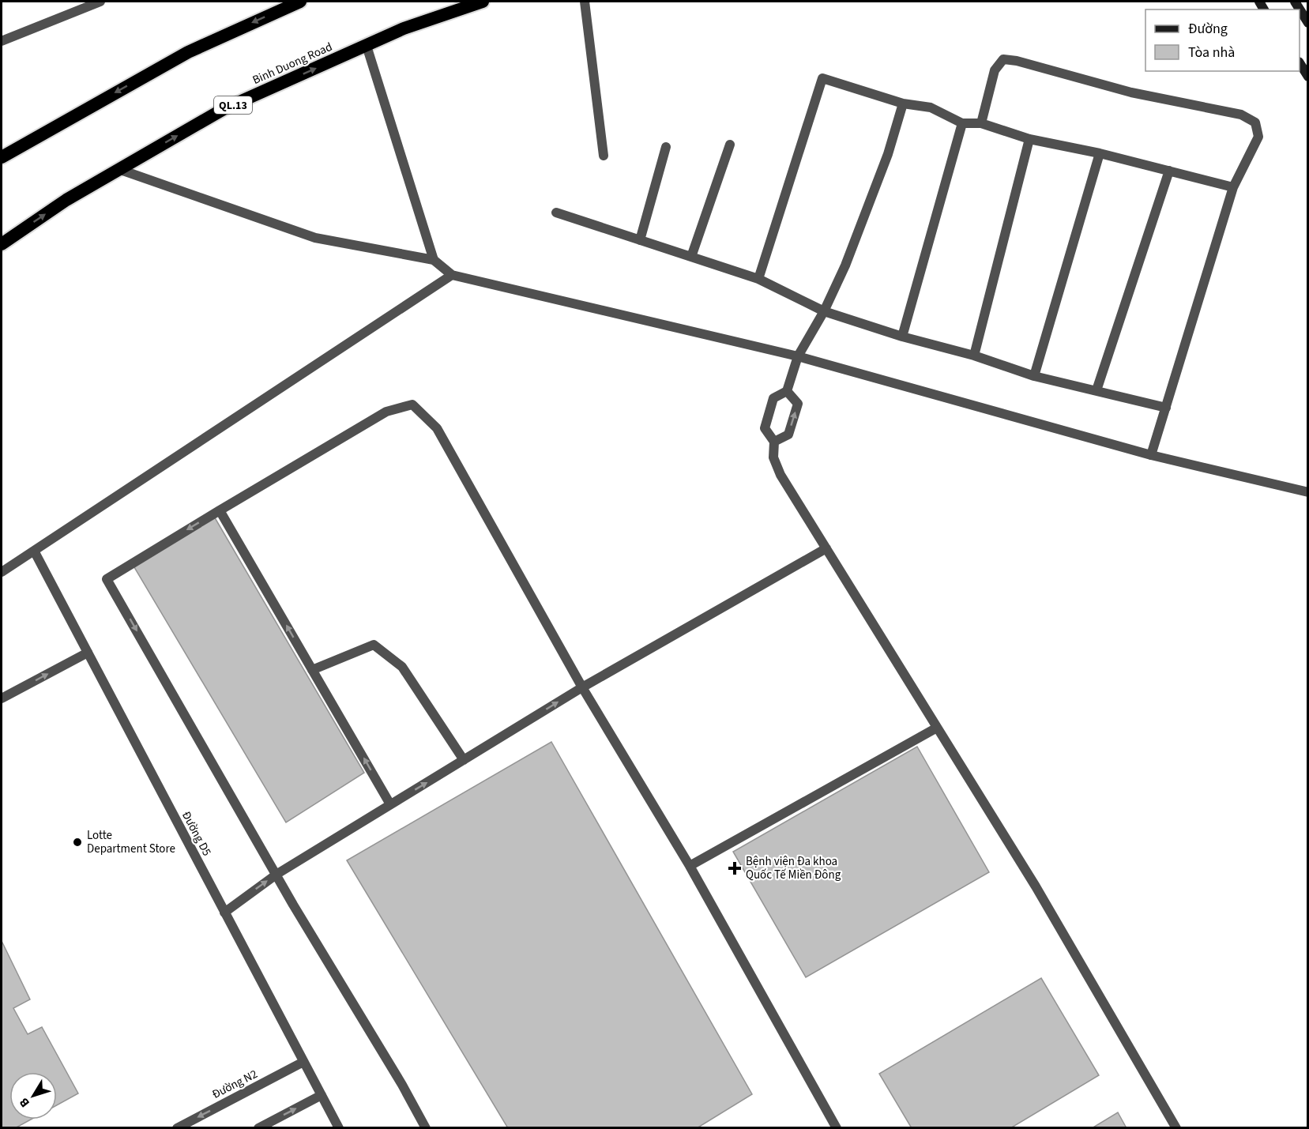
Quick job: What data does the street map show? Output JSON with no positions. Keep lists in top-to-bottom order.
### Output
{
  "streets": {
    "highway": ["Binh Duong Road", "QL.13"],
    "street": ["Đường D5", "Đường N2"]
  },
  "crossings": [
    ["Đường D5", "Đường N2"]
  ],
  "places": {
    "other": ["Lotte Department Store"],
    "health": ["Bệnh viện Đa khoa Quốc Tế Miền Đông"]
  },
  "legend": ["Đường", "Tòa nhà"],
  "north": "bottom left"
}
